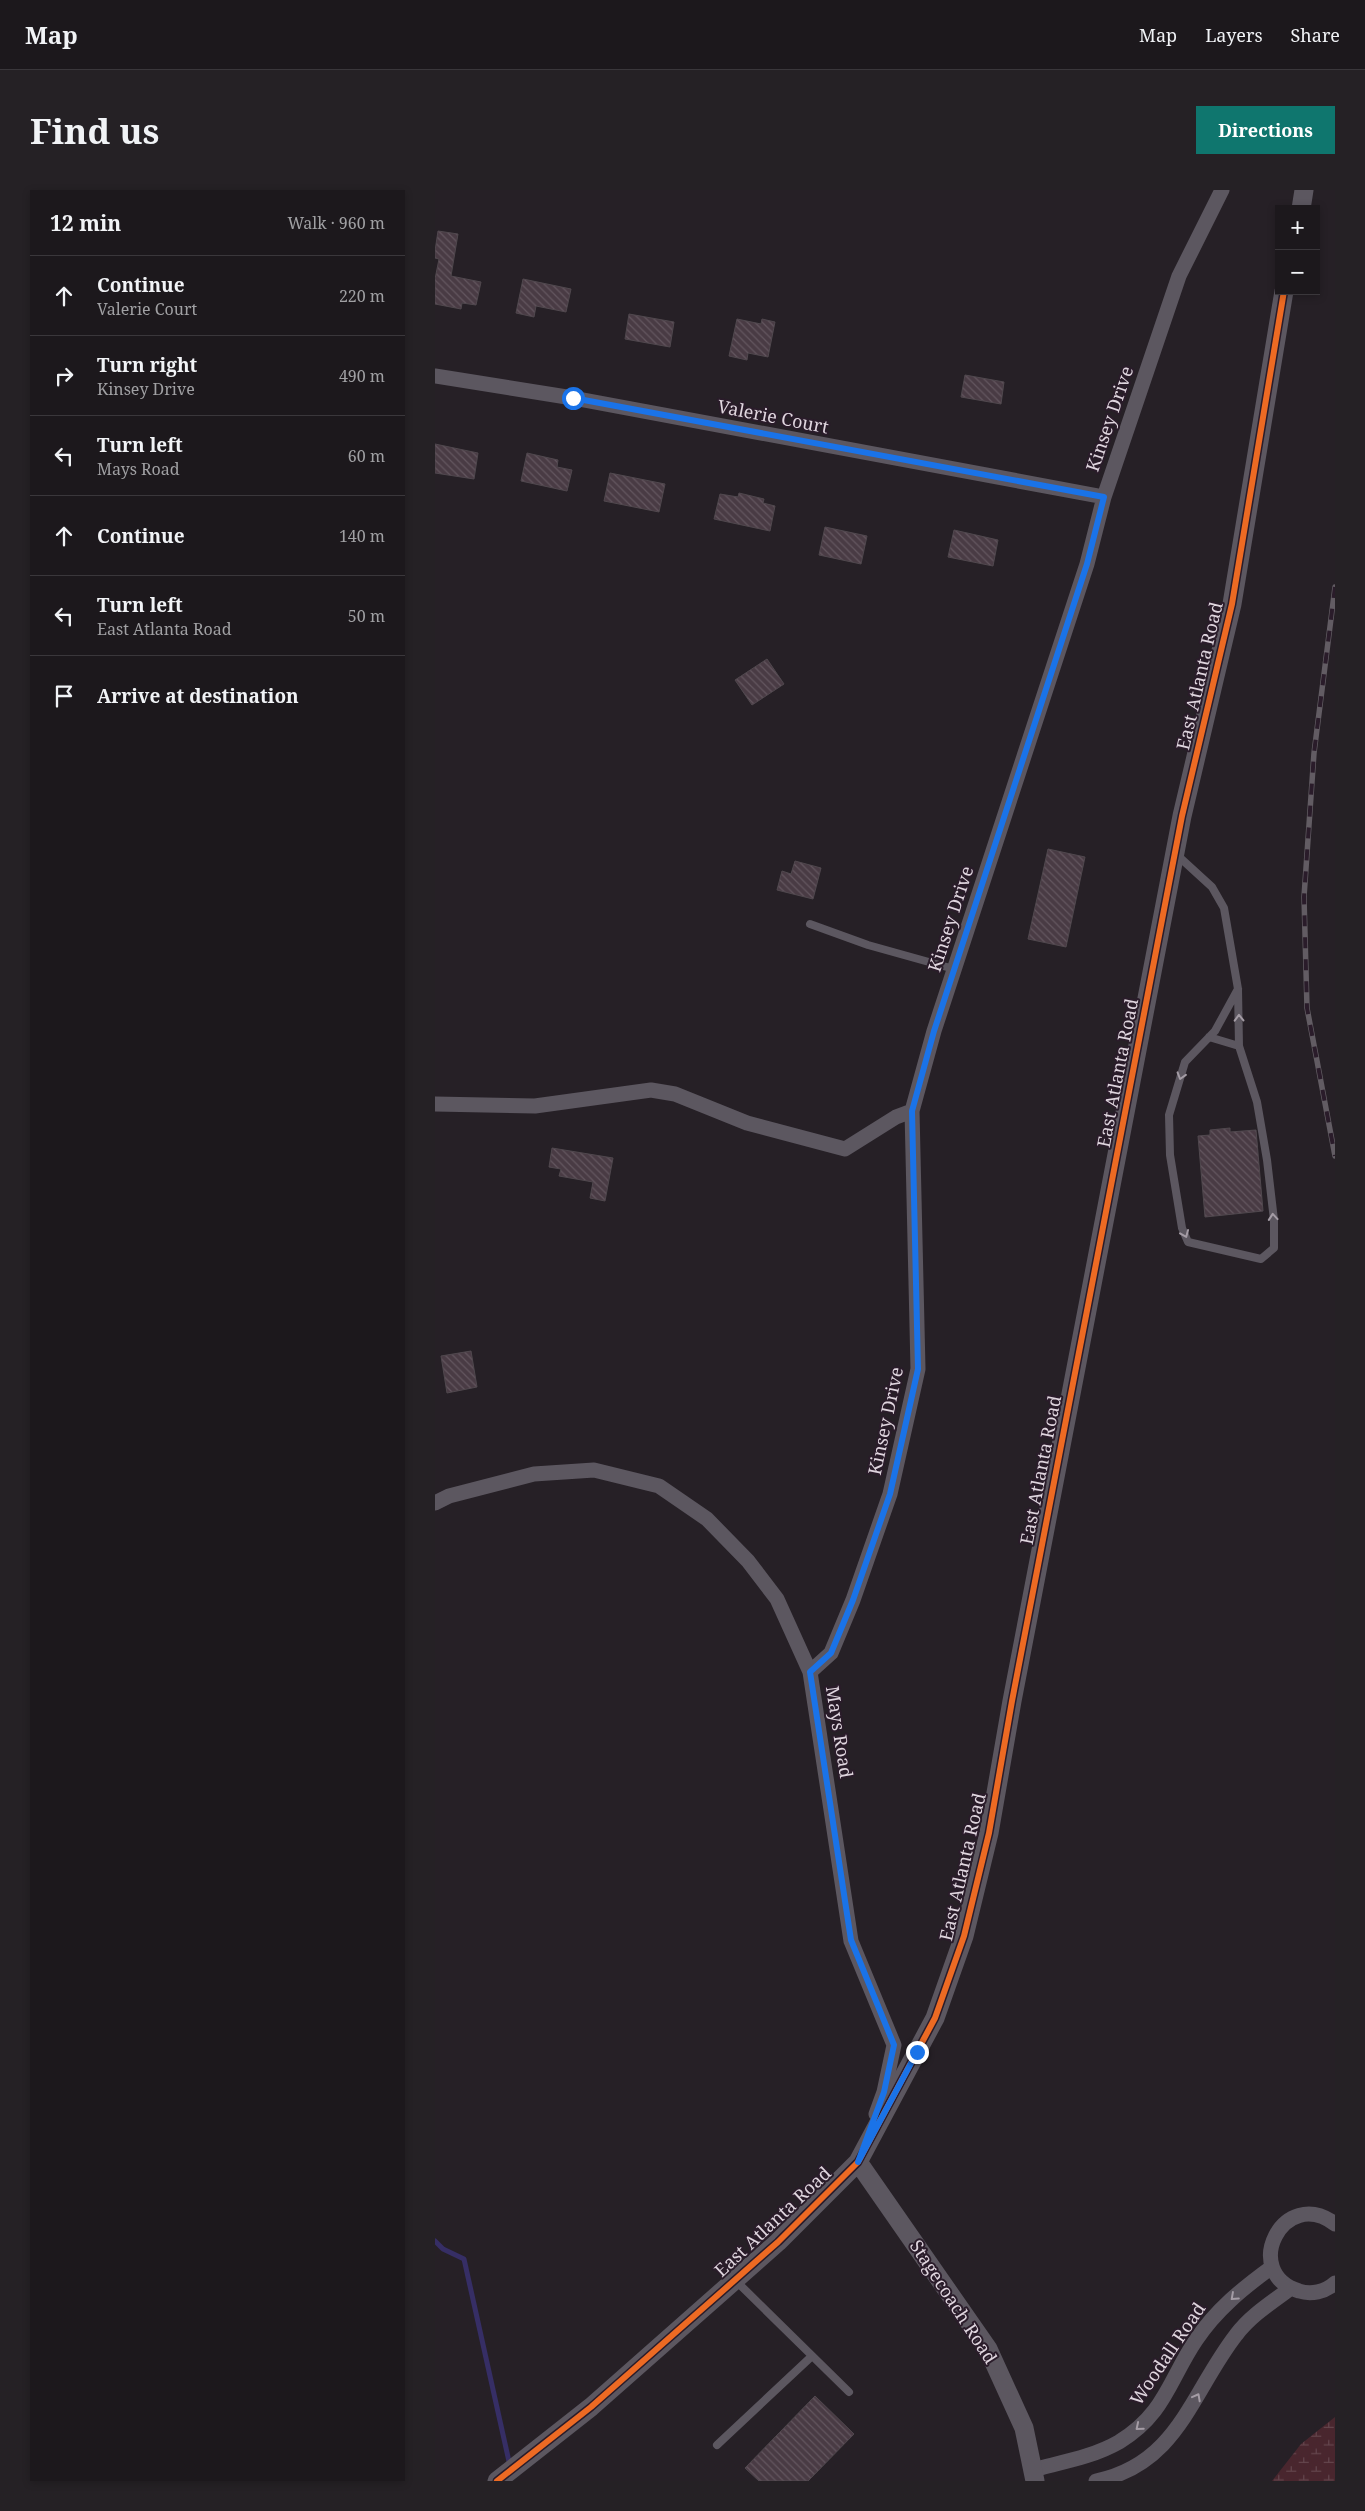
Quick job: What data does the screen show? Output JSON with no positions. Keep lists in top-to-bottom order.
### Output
{
  "streets": {
    "street": [
      "Valerie Court",
      "Kinsey Drive",
      "East Atlanta Road",
      "Mays Road",
      "Stagecoach Road",
      "Woodall Road"
    ]
  },
  "crossings": [
    ["Valerie Court", "Kinsey Drive"],
    ["Kinsey Drive", "Mays Road"],
    ["East Atlanta Road", "Mays Road"],
    ["East Atlanta Road", "Stagecoach Road"],
    ["Mays Road", "Stagecoach Road"],
    ["Stagecoach Road", "Woodall Road"]
  ],
  "page": {
    "header": "Map",
    "nav": ["Map", "Layers", "Share"],
    "buttons": "Directions",
    "title": "Find us",
    "heading": ["12 min", "Walk · 960 m"],
    "map_buttons": ["+", "−"],
    "list": [
      ["Continue", "Valerie Court", "220 m"],
      ["Turn right", "Kinsey Drive", "490 m"],
      ["Turn left", "Mays Road", "60 m"],
      ["Continue", "140 m"],
      ["Turn left", "East Atlanta Road", "50 m"],
      "Arrive at destination"
    ]
  }
}
